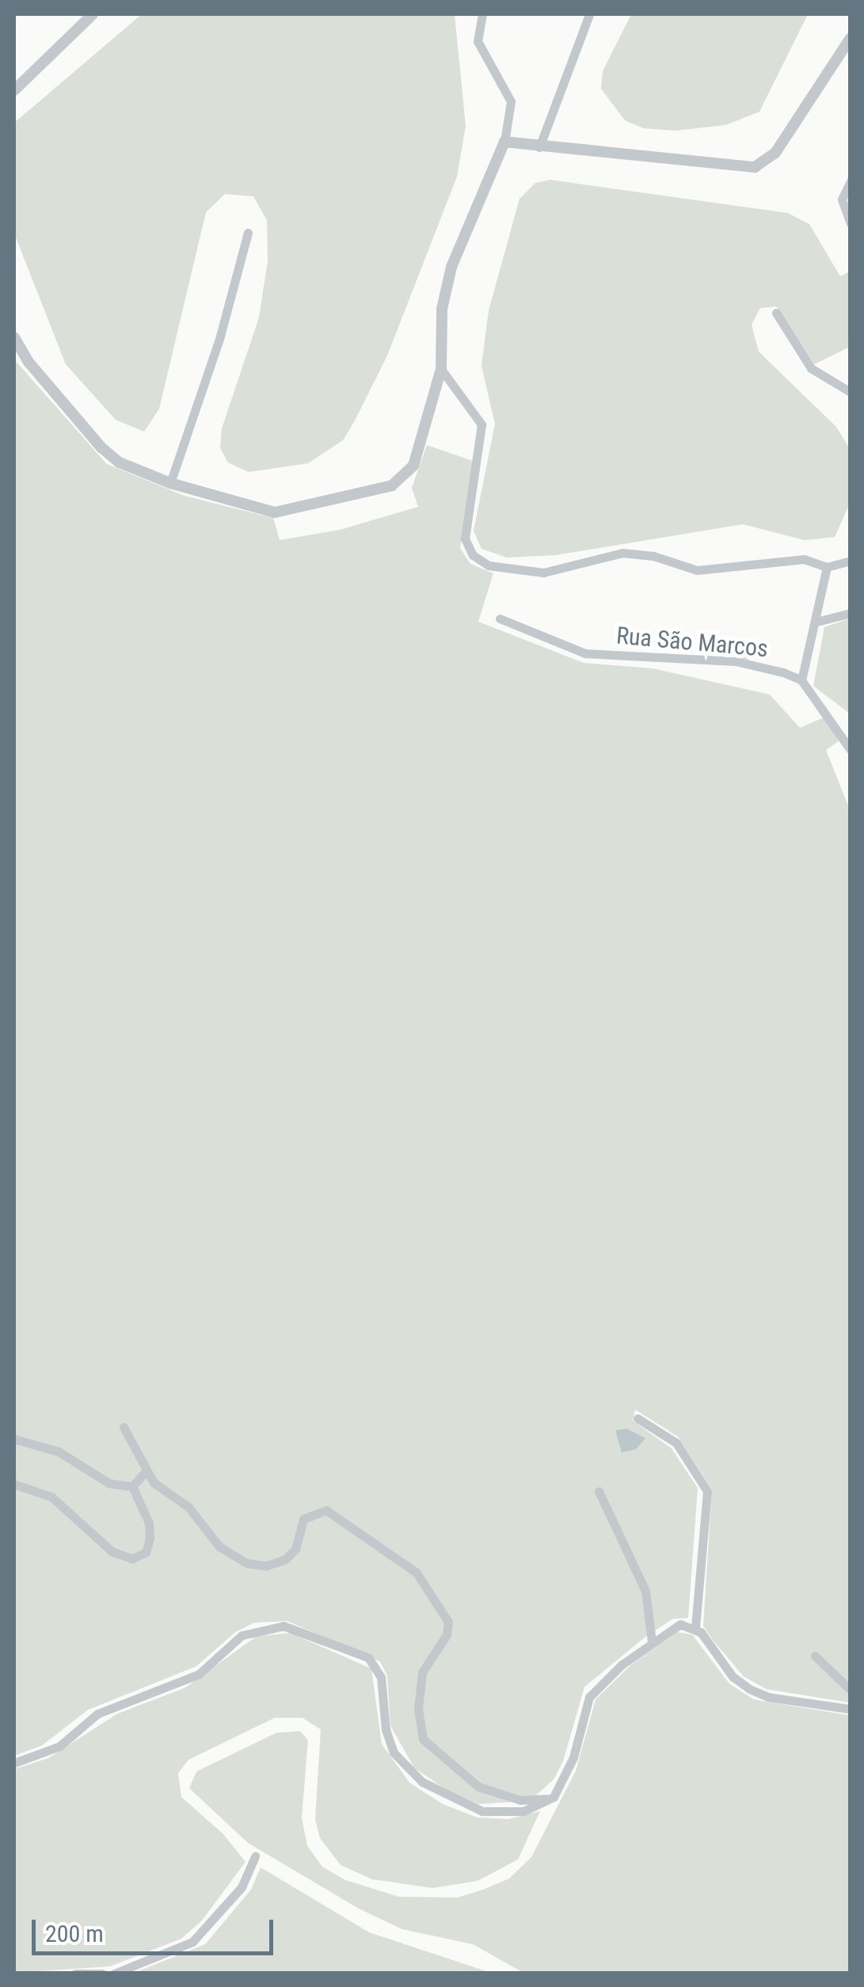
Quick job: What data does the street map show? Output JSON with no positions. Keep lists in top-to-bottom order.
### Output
{
  "streets": {
    "street": ["Rua São Marcos"]
  },
  "scale_bar": "200 m"
}
